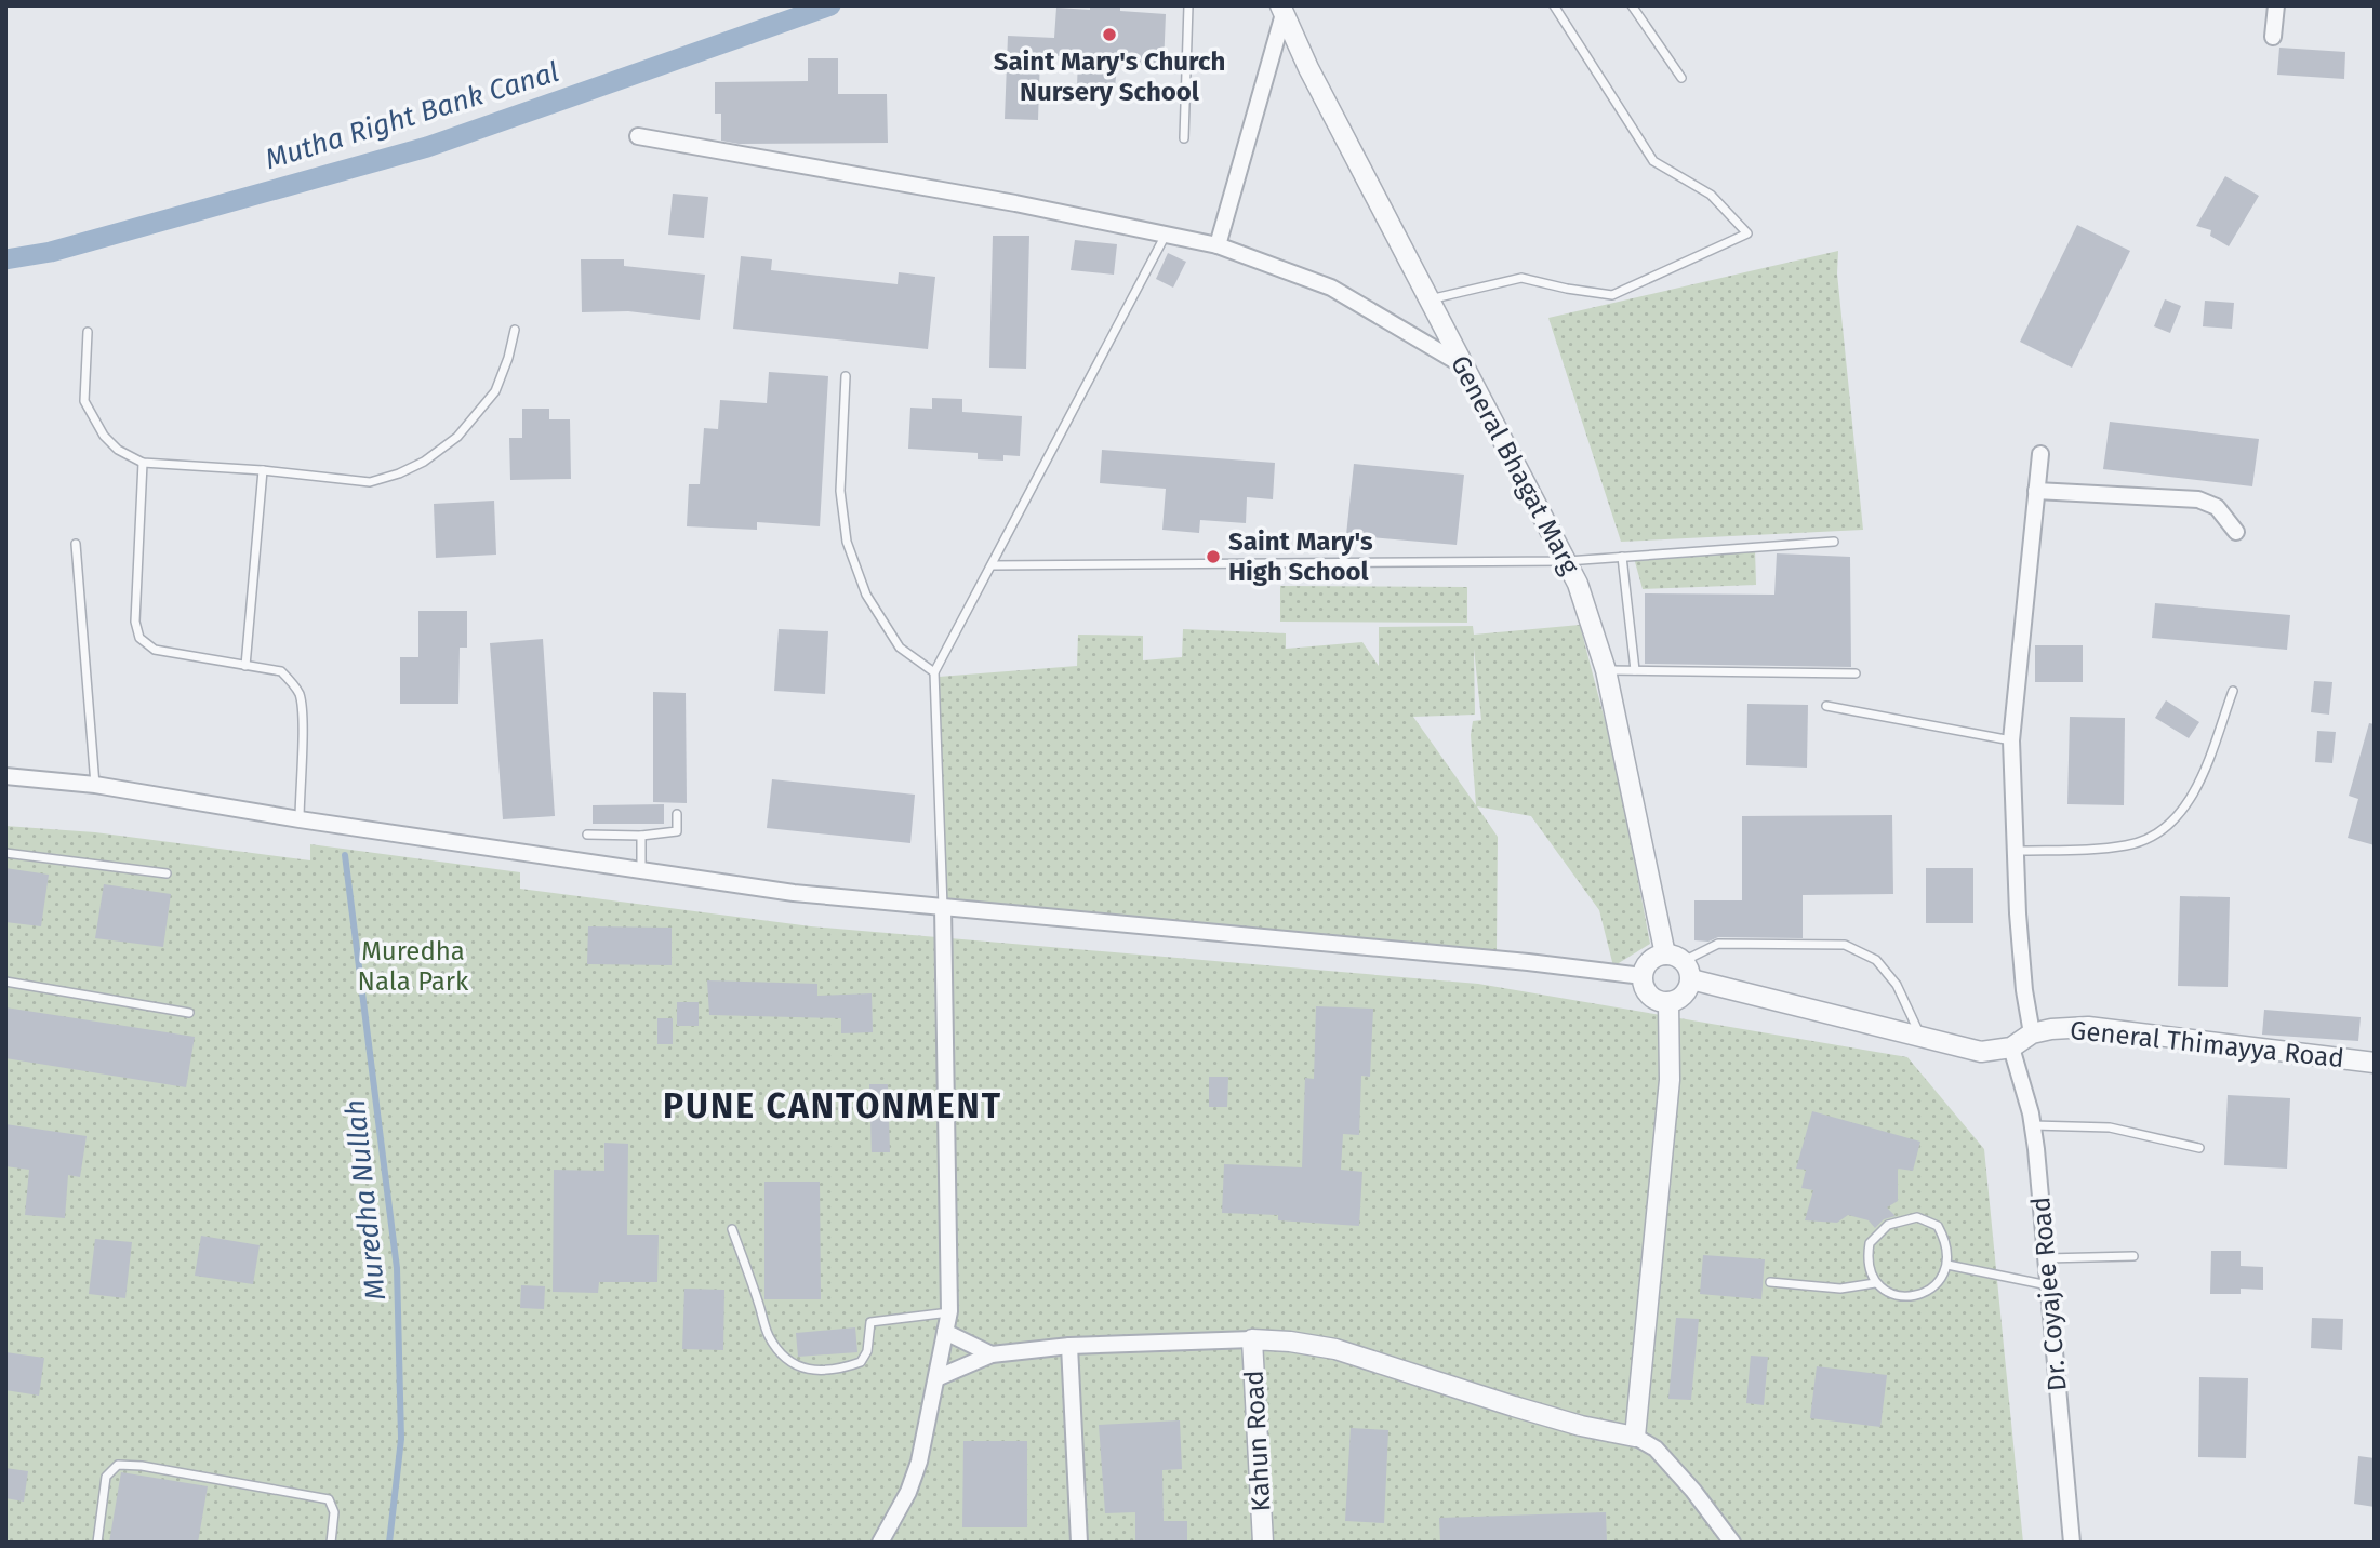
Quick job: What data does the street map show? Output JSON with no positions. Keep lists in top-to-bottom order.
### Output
{
  "streets": {
    "street": [
      "General Bhagat Marg",
      "General Thimayya Road",
      "Dr. Coyajee Road",
      "Kahun Road"
    ]
  },
  "crossings": [
    ["General Thimayya Road", "Dr. Coyajee Road"]
  ],
  "districts": ["PUNE CANTONMENT"],
  "water": ["Mutha Right Bank Canal", "Muredha Nullah"],
  "parks": ["Muredha Nala Park"],
  "places": ["Saint Mary's Church Nursery School", "Saint Mary's High School"]
}
